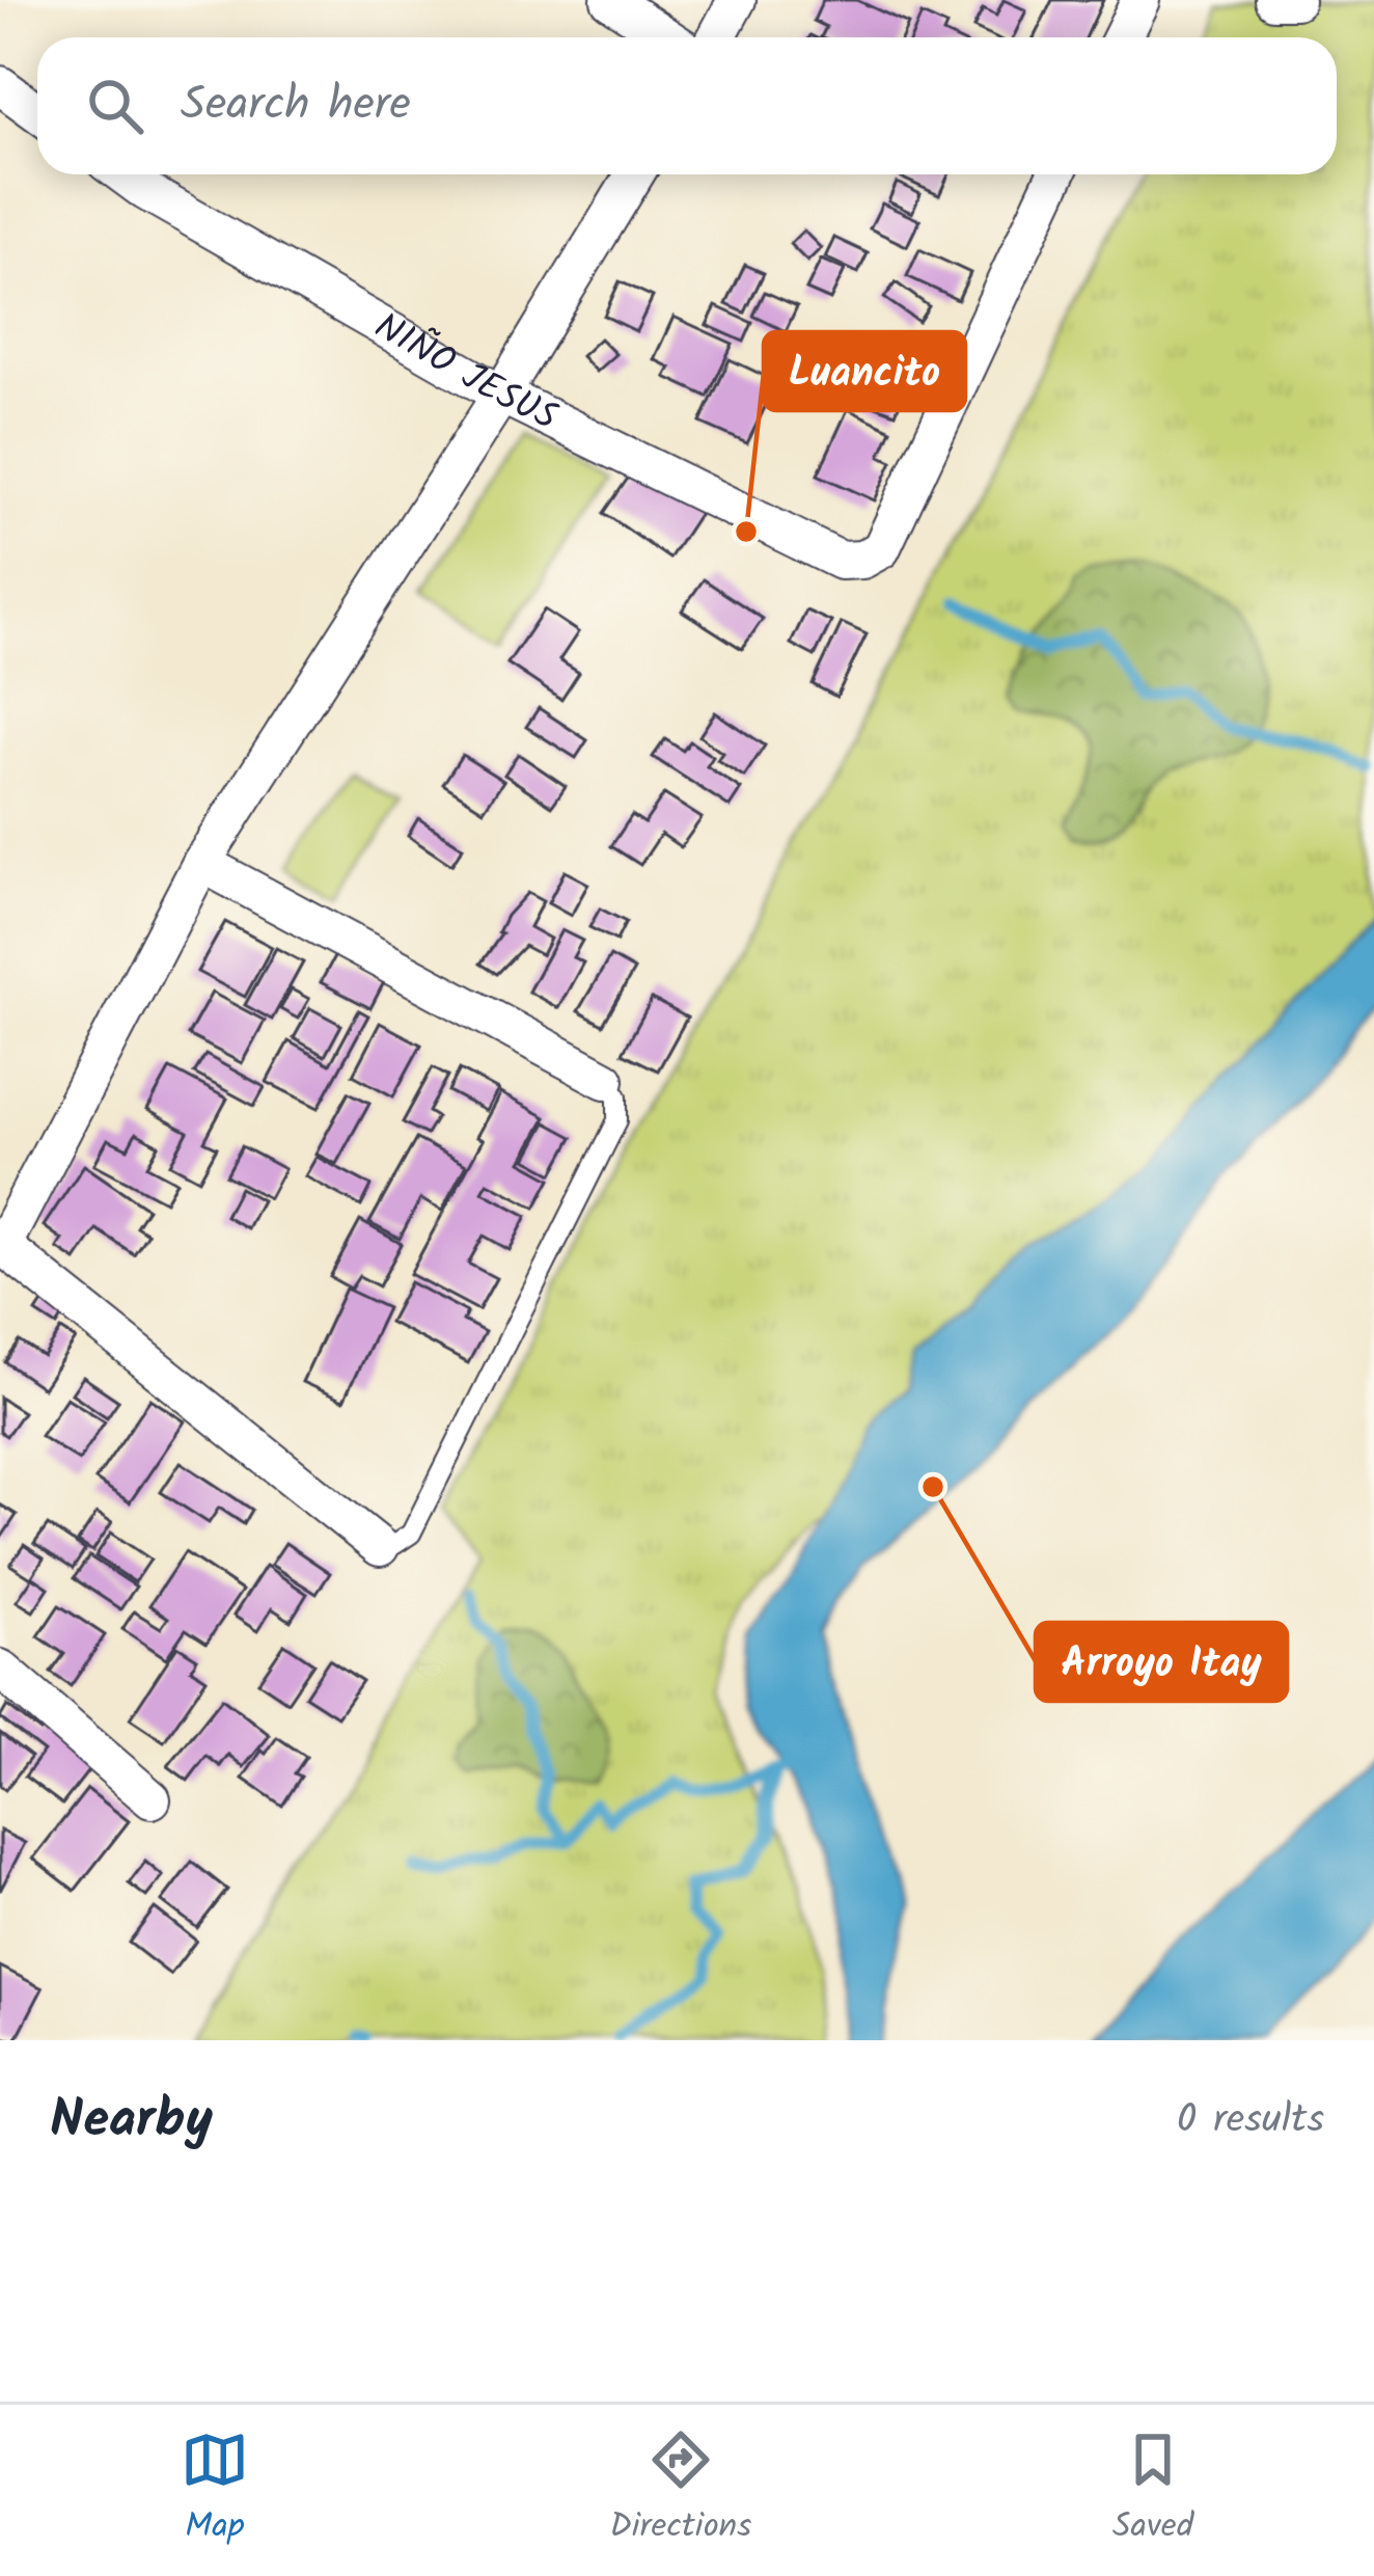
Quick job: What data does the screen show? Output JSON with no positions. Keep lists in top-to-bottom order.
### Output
{
  "streets": {
    "street": ["NIÑO JESUS"]
  },
  "places": ["Luancito", "Arroyo Itay"],
  "page": {
    "search": "Search here",
    "heading": ["Nearby", "0 results"],
    "nav": ["Map", "Directions", "Saved"]
  }
}
